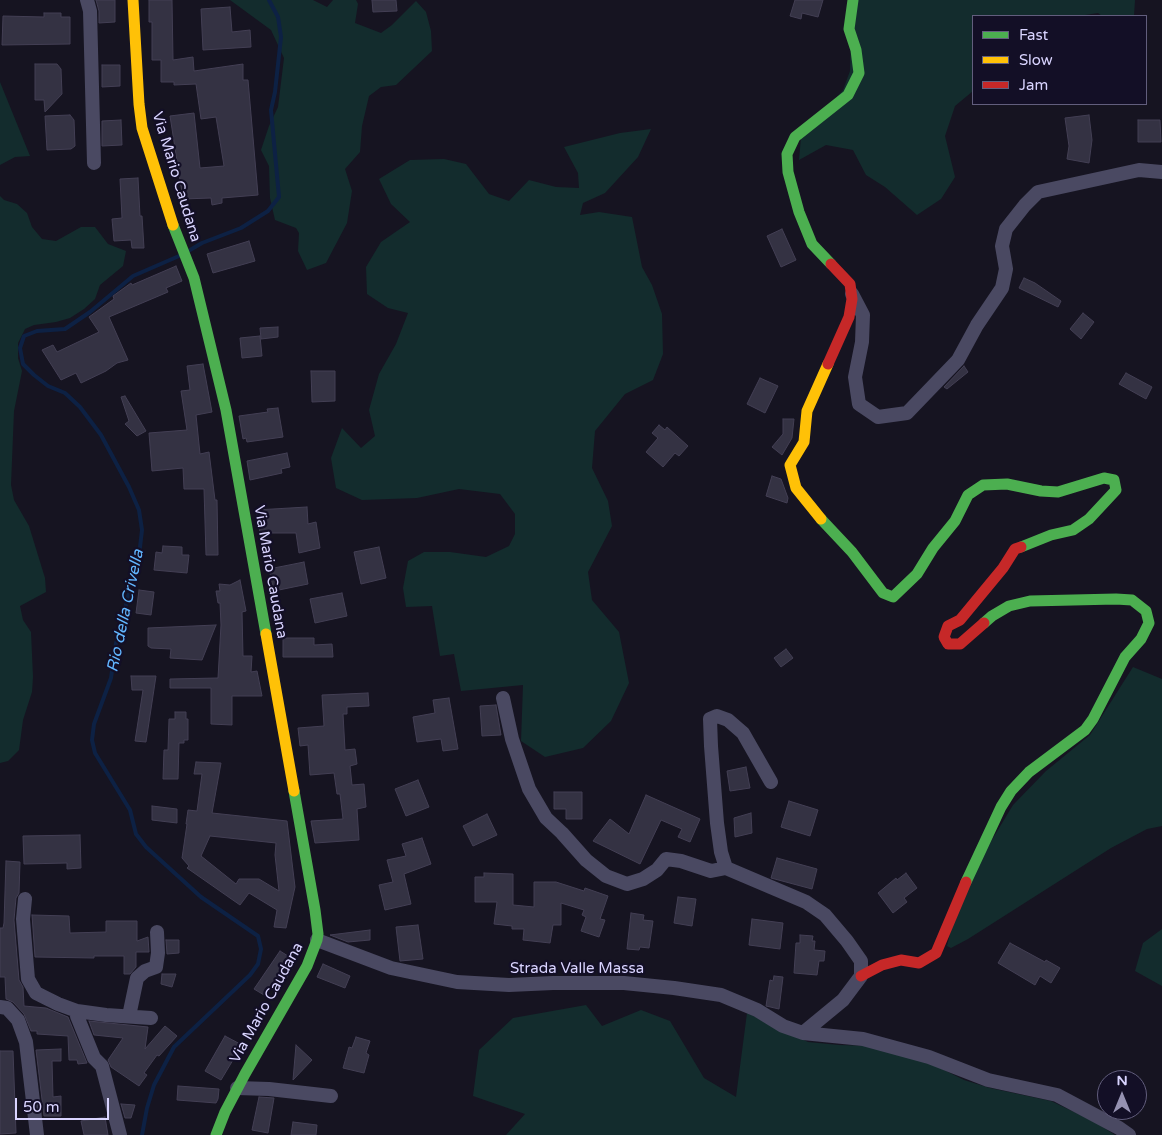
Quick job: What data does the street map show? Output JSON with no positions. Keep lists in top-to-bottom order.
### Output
{
  "streets": {
    "street": ["Via Mario Caudana", "Strada Valle Massa"]
  },
  "crossings": [
    ["Via Mario Caudana", "Strada Valle Massa"]
  ],
  "water": ["Rio della Crivella"],
  "legend": ["Fast", "Slow", "Jam"],
  "scale_bar": "50 m",
  "north": "top"
}
